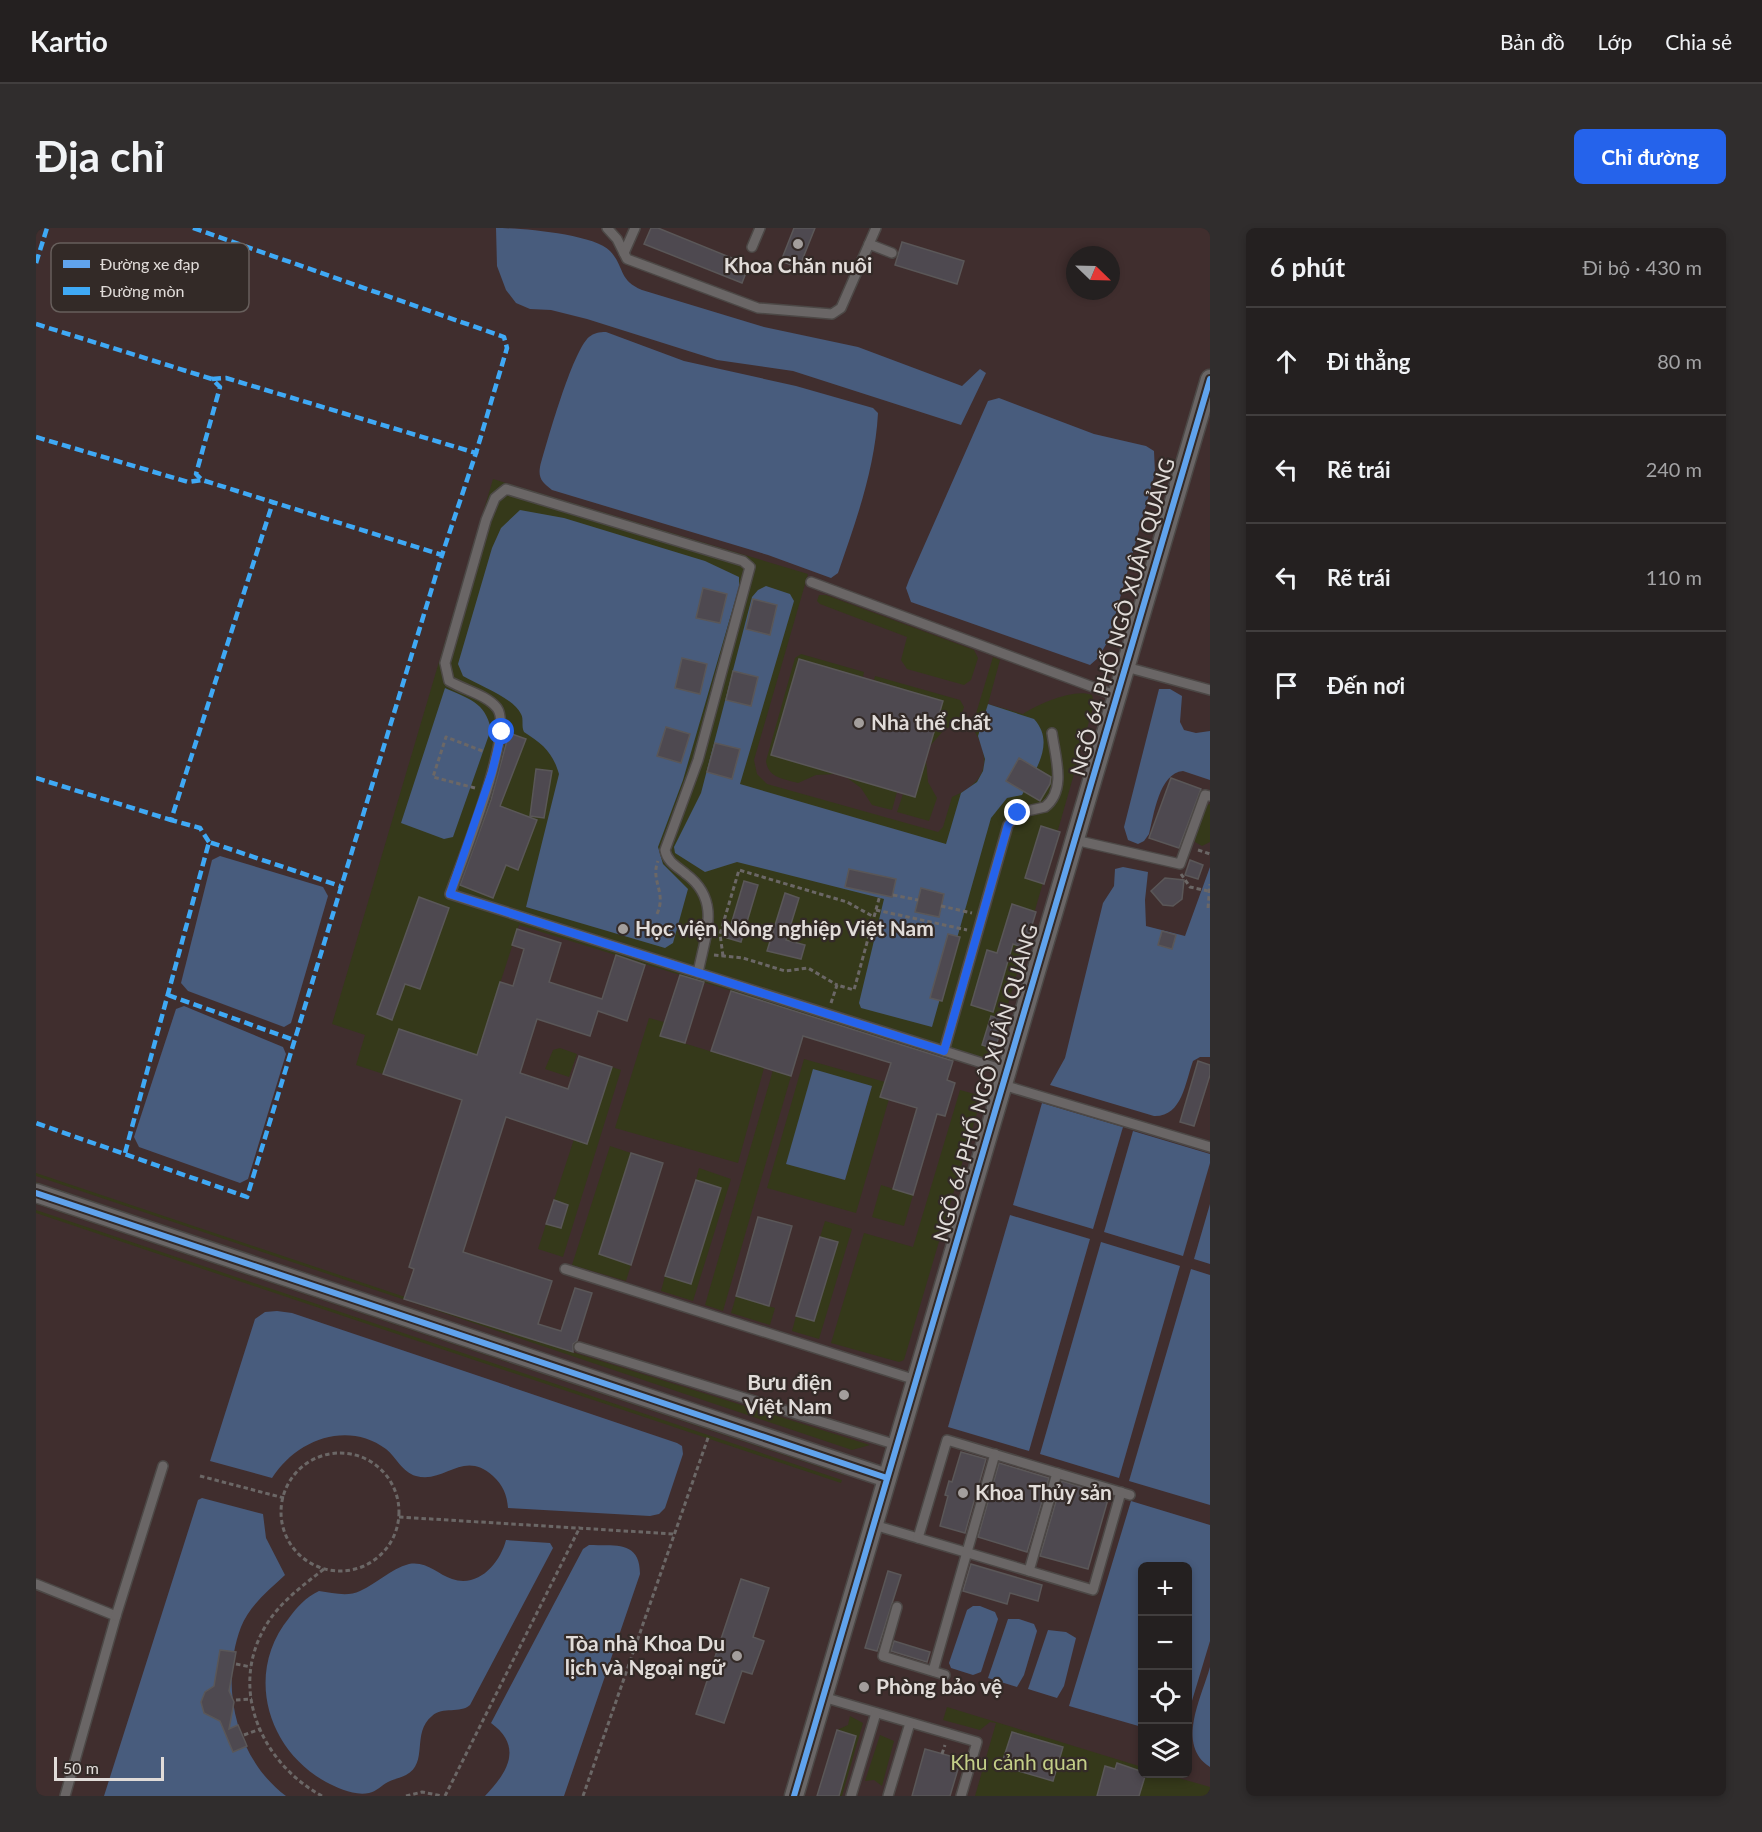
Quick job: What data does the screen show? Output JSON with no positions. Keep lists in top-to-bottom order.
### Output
{
  "streets": {
    "street": ["NGÕ 64 PHỐ NGÔ XUÂN QUẢNG"]
  },
  "parks": ["Khu cảnh quan"],
  "places": [
    "Khoa Chăn nuôi",
    "Nhà thể chất",
    "Học viện Nông nghiệp Việt Nam",
    "Bưu điện Việt Nam",
    "Khoa Thủy sản",
    "Tòa nhà Khoa Du lịch và Ngoại ngữ",
    "Phòng bảo vệ"
  ],
  "legend": ["Đường xe đạp", "Đường mòn"],
  "scale_bar": "50 m",
  "north": "bottom right",
  "page": {
    "header": "Kartio",
    "nav": ["Bản đồ", "Lớp", "Chia sẻ"],
    "buttons": "Chỉ đường",
    "title": "Địa chỉ",
    "heading": ["6 phút", "Đi bộ · 430 m"],
    "list": [
      ["Đi thẳng", "80 m"],
      ["Rẽ trái", "240 m"],
      ["Rẽ trái", "110 m"],
      "Đến nơi"
    ],
    "map_buttons": ["+", "−"],
    "scale": "50 m"
  }
}
